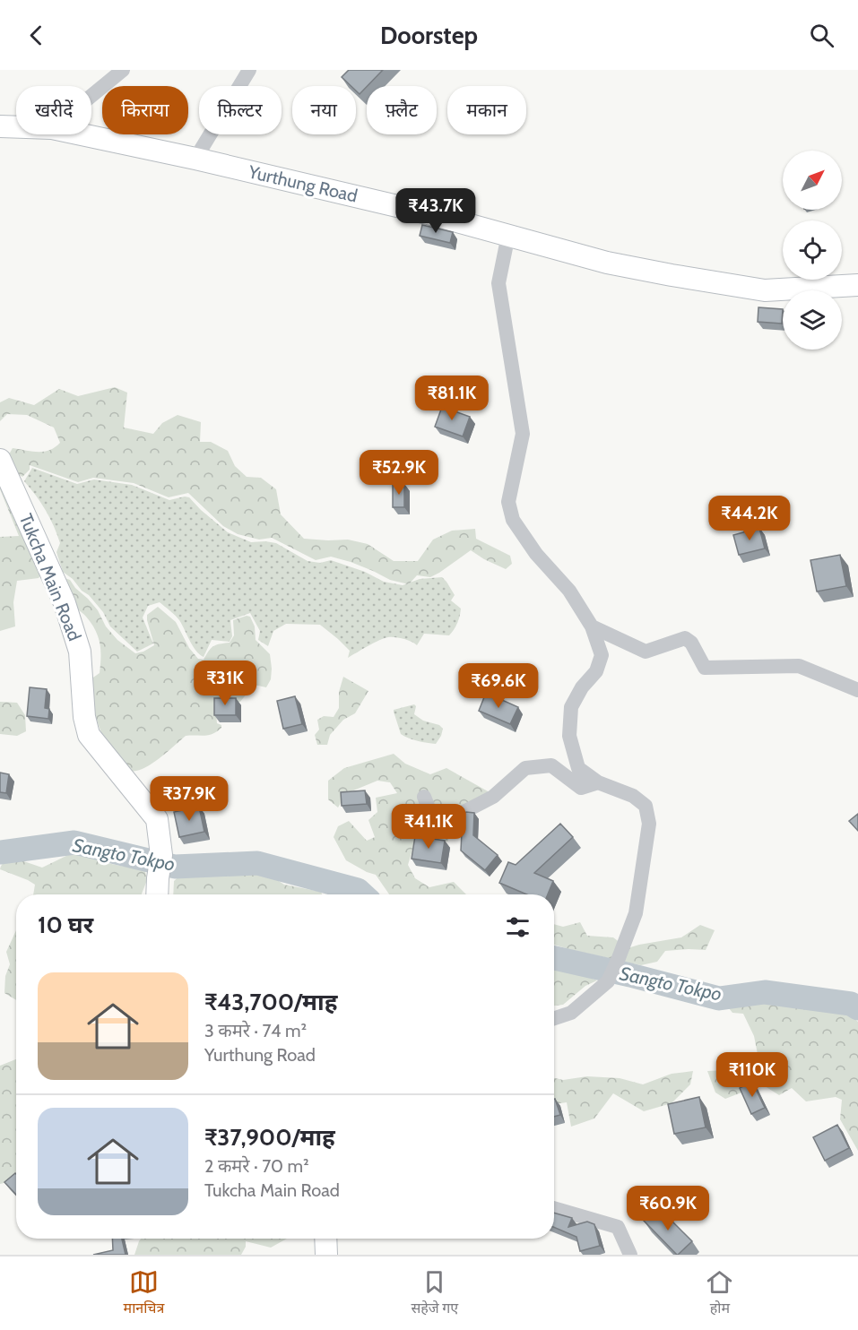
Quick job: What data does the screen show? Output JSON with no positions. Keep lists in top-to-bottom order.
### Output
{
  "streets": {
    "main road": ["Yurthung Road", "Tukcha Main Road"]
  },
  "water": ["Sangto Tokpo"],
  "north": "top right",
  "page": {
    "header": "Doorstep",
    "chip": [
      "खरीदें",
      "किराया",
      "फ़िल्टर",
      "नया",
      "फ़्लैट",
      "मकान"
    ],
    "price": [
      "₹43.7K",
      "₹81.1K",
      "₹52.9K",
      "₹44.2K",
      "₹31K",
      "₹69.6K",
      "₹37.9K",
      "₹41.1K",
      "₹110K",
      "₹60.9K"
    ],
    "heading": "10 घर",
    "list": [
      {
        "name": "₹43,700/माह",
        "note": "3 कमरे · 74 m² · Yurthung Road"
      },
      {
        "name": "₹37,900/माह",
        "note": "2 कमरे · 70 m² · Tukcha Main Road"
      }
    ],
    "tabs": ["मानचित्र", "सहेजे गए", "होम"]
  }
}
